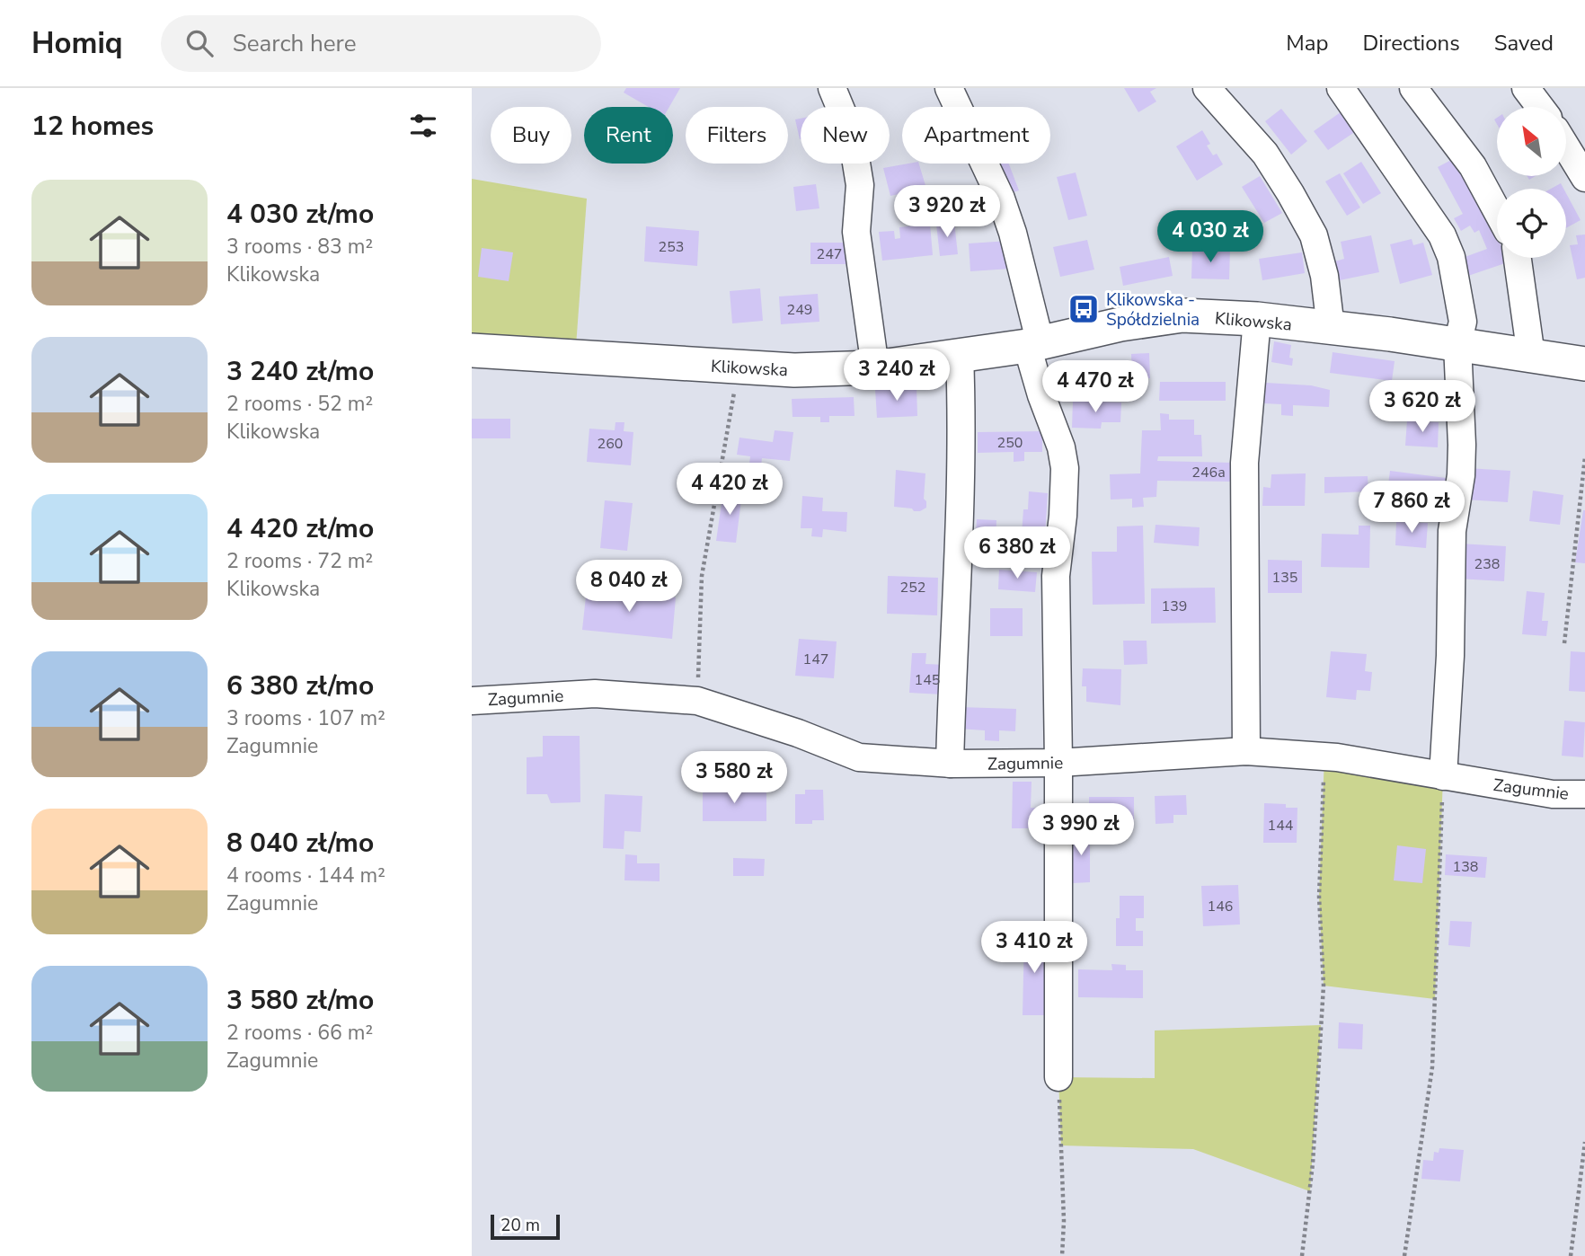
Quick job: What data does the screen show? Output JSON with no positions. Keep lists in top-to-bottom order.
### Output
{
  "streets": {
    "street": ["Klikowska", "Zagumnie"]
  },
  "places": {
    "bus stop": ["Klikowska - Spółdzielnia"]
  },
  "house_numbers": [
    "253",
    "247",
    "249",
    "250",
    "260",
    "246a",
    "238",
    "135",
    "252",
    "139",
    "147",
    "145",
    "144",
    "138",
    "146"
  ],
  "scale_bar": "20 m",
  "north": "top left",
  "page": {
    "header": "Homiq",
    "search": "Search here",
    "nav": ["Map", "Directions", "Saved"],
    "heading": "12 homes",
    "chip": [
      "Buy",
      "Rent",
      "Filters",
      "New",
      "Apartment"
    ],
    "list": [
      {
        "name": "4 030 zł/mo",
        "note": "3 rooms · 83 m² · Klikowska"
      },
      {
        "name": "3 240 zł/mo",
        "note": "2 rooms · 52 m² · Klikowska"
      },
      {
        "name": "4 420 zł/mo",
        "note": "2 rooms · 72 m² · Klikowska"
      },
      {
        "name": "6 380 zł/mo",
        "note": "3 rooms · 107 m² · Zagumnie"
      },
      {
        "name": "8 040 zł/mo",
        "note": "4 rooms · 144 m² · Zagumnie"
      },
      {
        "name": "3 580 zł/mo",
        "note": "2 rooms · 66 m² · Zagumnie"
      }
    ],
    "price": [
      "3 920 zł",
      "4 030 zł",
      "3 240 zł",
      "4 470 zł",
      "3 620 zł",
      "4 420 zł",
      "7 860 zł",
      "6 380 zł",
      "8 040 zł",
      "3 580 zł",
      "3 990 zł",
      "3 410 zł"
    ],
    "scale": "20 m"
  }
}
